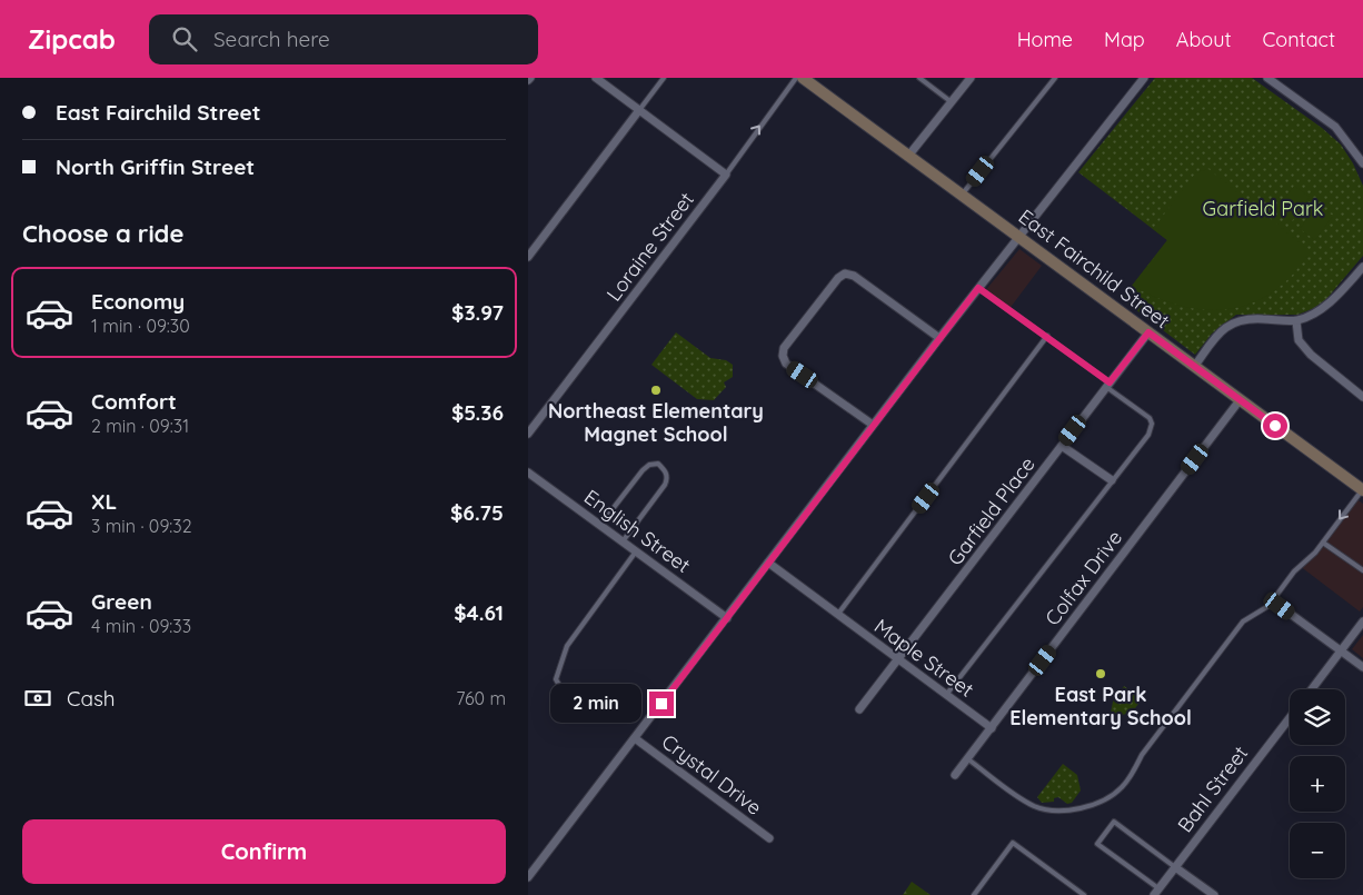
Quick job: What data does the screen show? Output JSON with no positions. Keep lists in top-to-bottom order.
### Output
{
  "streets": {
    "street": [
      "Loraine Street",
      "East Fairchild Street",
      "Garfield Place",
      "English Street",
      "Colfax Drive",
      "Maple Street",
      "Crystal Drive",
      "Bahl Street"
    ]
  },
  "crossings": [
    ["East Fairchild Street", "Garfield Place"],
    ["East Fairchild Street", "Colfax Drive"],
    ["Garfield Place", "Maple Street"],
    ["Colfax Drive", "Maple Street"]
  ],
  "parks": ["Garfield Park"],
  "places": ["Northeast Elementary Magnet School", "East Park Elementary School"],
  "page": {
    "header": "Zipcab",
    "search": "Search here",
    "nav": [
      "Home",
      "Map",
      "About",
      "Contact"
    ],
    "banner": ["East Fairchild Street", "North Griffin Street"],
    "heading": "Choose a ride",
    "list": [
      {
        "name": "Economy",
        "note": "1 min · 09:30",
        "value": "$3.97"
      },
      {
        "name": "Comfort",
        "note": "2 min · 09:31",
        "value": "$5.36"
      },
      {
        "name": "XL",
        "note": "3 min · 09:32",
        "value": "$6.75"
      },
      {
        "name": "Green",
        "note": "4 min · 09:33",
        "value": "$4.61"
      }
    ],
    "pay": ["Cash", "760 m"],
    "bubble": "2 min",
    "map_buttons": ["+", "−"],
    "buttons": "Confirm"
  }
}
